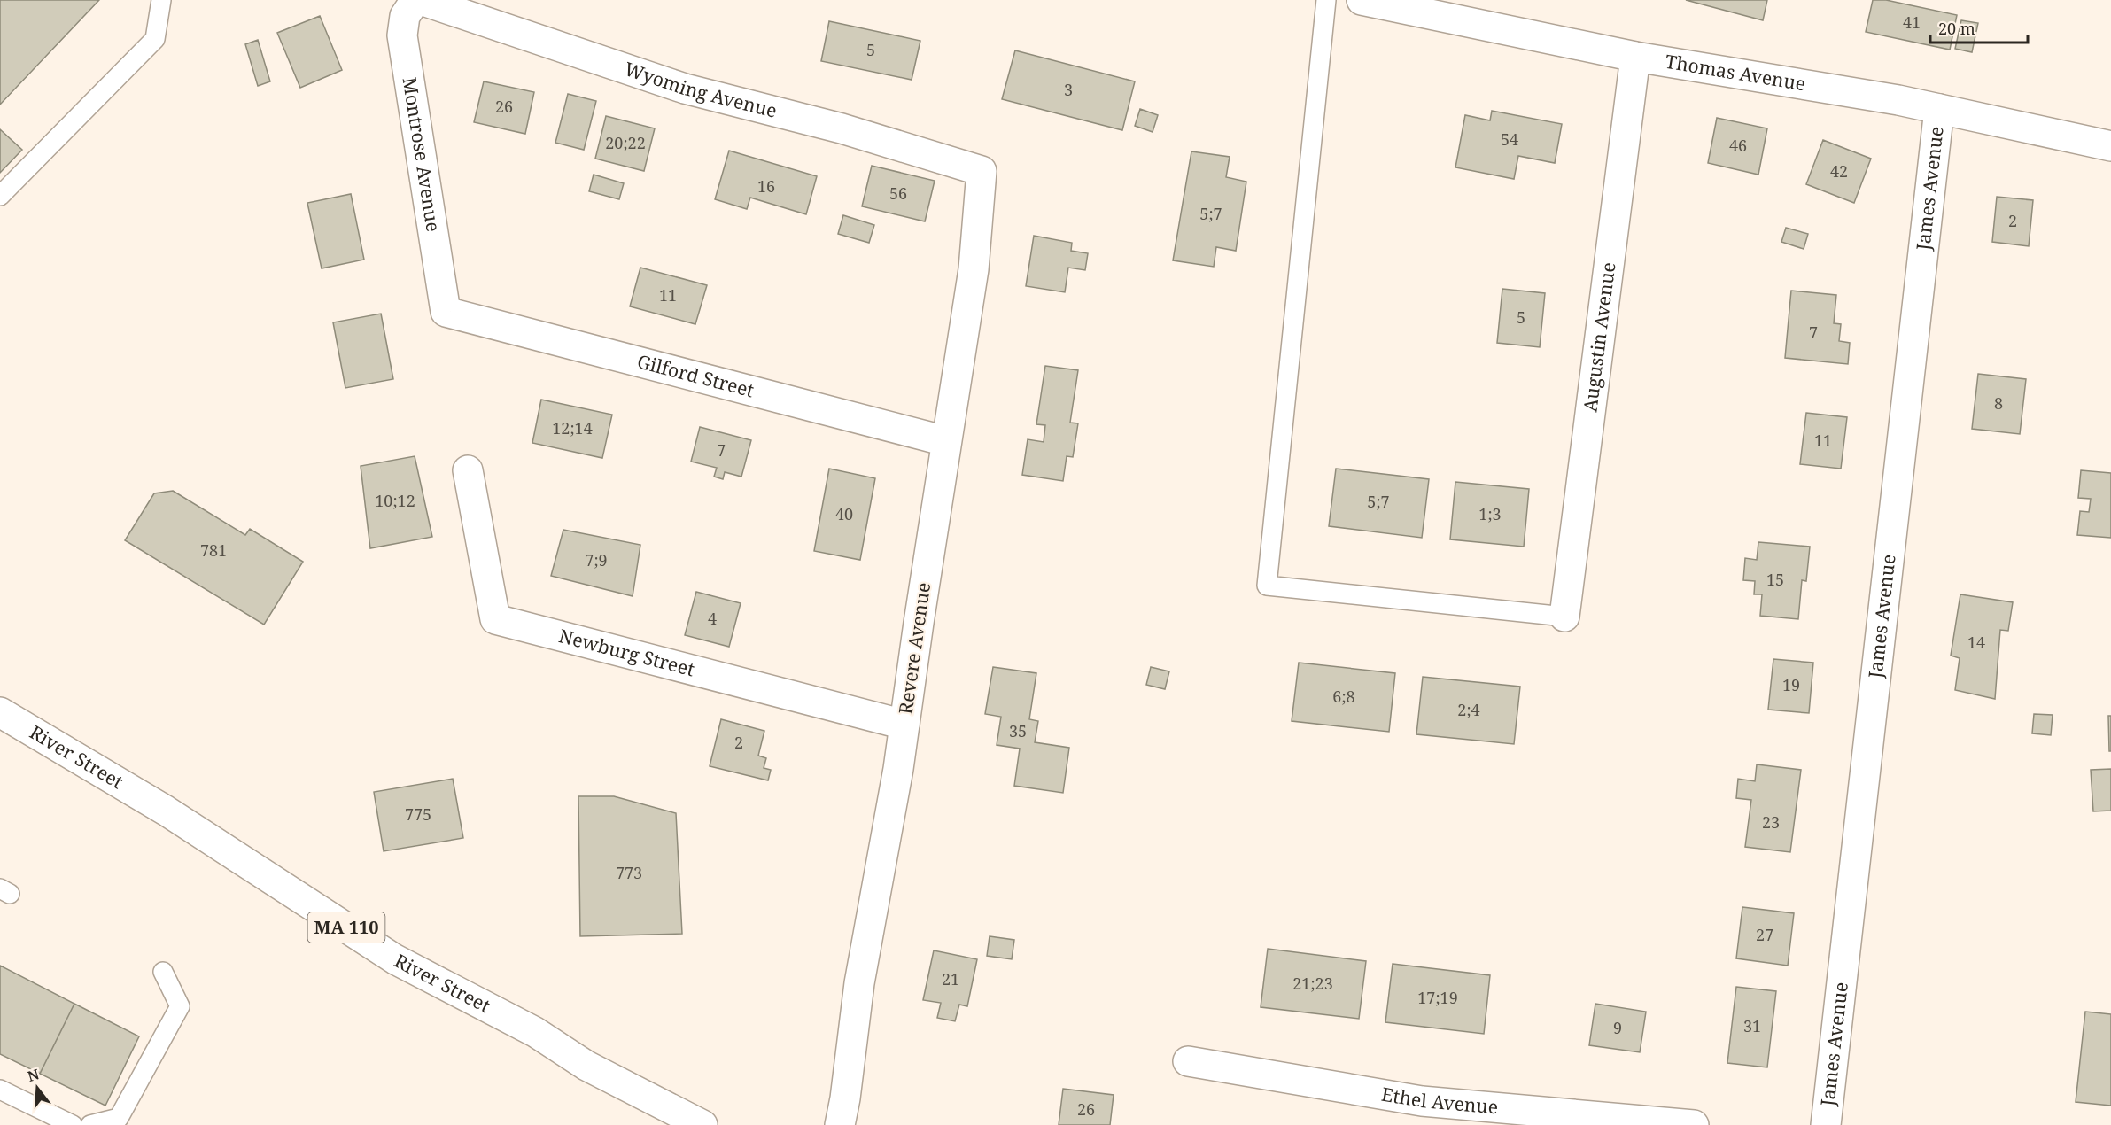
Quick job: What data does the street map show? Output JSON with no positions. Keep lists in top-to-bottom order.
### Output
{
  "streets": {
    "street": [
      "Thomas Avenue",
      "Wyoming Avenue",
      "Montrose Avenue",
      "James Avenue",
      "Augustin Avenue",
      "Gilford Street",
      "Revere Avenue",
      "Newburg Street",
      "River Street",
      "MA 110",
      "Ethel Avenue"
    ]
  },
  "crossings": [
    ["Thomas Avenue", "James Avenue"],
    ["Thomas Avenue", "Augustin Avenue"],
    ["Wyoming Avenue", "Revere Avenue"],
    ["Montrose Avenue", "Gilford Street"],
    ["Gilford Street", "Revere Avenue"],
    ["Revere Avenue", "Newburg Street"]
  ],
  "house_numbers": [
    "41",
    "5",
    "3",
    "26",
    "54",
    "20;22",
    "46",
    "42",
    "16",
    "56",
    "5;7",
    "2",
    "11",
    "5",
    "7",
    "8",
    "12;14",
    "11",
    "7",
    "10;12",
    "5;7",
    "40",
    "1;3",
    "781",
    "7;9",
    "15",
    "4",
    "14",
    "19",
    "6;8",
    "2;4",
    "35",
    "2",
    "775",
    "23",
    "773",
    "27",
    "21",
    "21;23",
    "17;19",
    "31",
    "9",
    "26"
  ],
  "scale_bar": "20 m",
  "north": "top"
}
